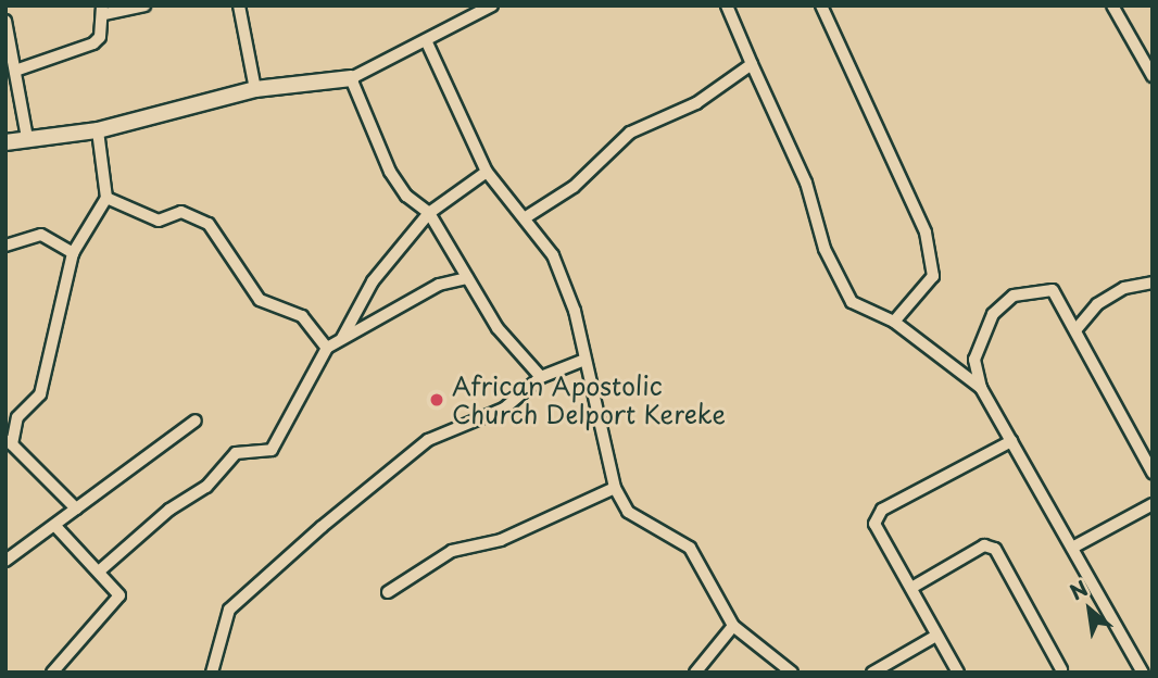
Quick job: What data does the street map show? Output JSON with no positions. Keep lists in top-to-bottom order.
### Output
{
  "places": ["African Apostolic Church Delport Kereke"],
  "north": "top left"
}
